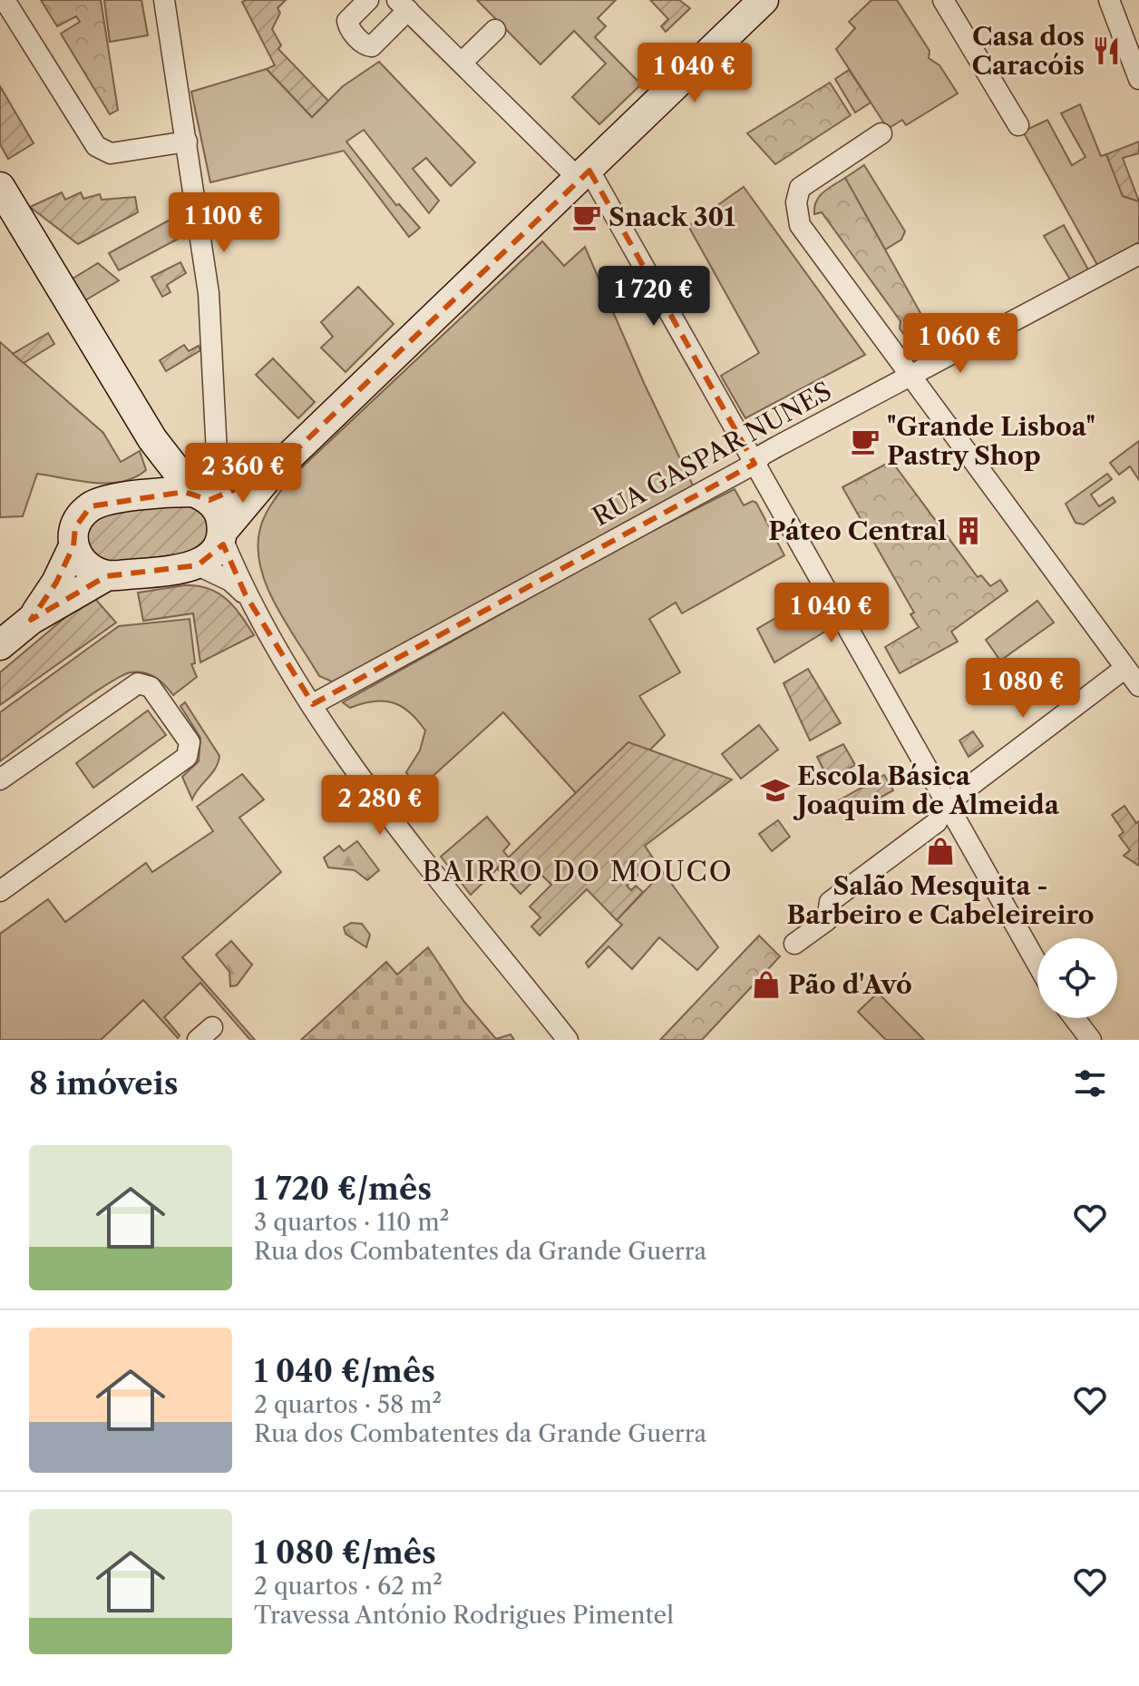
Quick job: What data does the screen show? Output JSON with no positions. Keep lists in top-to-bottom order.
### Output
{
  "streets": {
    "street": ["RUA GASPAR NUNES"]
  },
  "districts": ["BAIRRO DO MOUCO"],
  "places": {
    "restaurant": ["Casa dos Caracóis"],
    "cafe": ["Snack 301", "\"Grande Lisboa\" Pastry Shop"],
    "building": ["Páteo Central"],
    "school or university": ["Escola Básica Joaquim de Almeida"],
    "shop": ["Salão Mesquita - Barbeiro e Cabeleireiro", "Pão d'Avó"]
  },
  "page": {
    "price": [
      "1 040 €",
      "1 100 €",
      "1 720 €",
      "1 060 €",
      "2 360 €",
      "1 040 €",
      "1 080 €",
      "2 280 €"
    ],
    "heading": "8 imóveis",
    "list": [
      {
        "name": "1 720 €/mês",
        "note": "3 quartos · 110 m² · Rua dos Combatentes da Grande Guerra"
      },
      {
        "name": "1 040 €/mês",
        "note": "2 quartos · 58 m² · Rua dos Combatentes da Grande Guerra"
      },
      {
        "name": "1 080 €/mês",
        "note": "2 quartos · 62 m² · Travessa António Rodrigues Pimentel"
      }
    ]
  }
}
